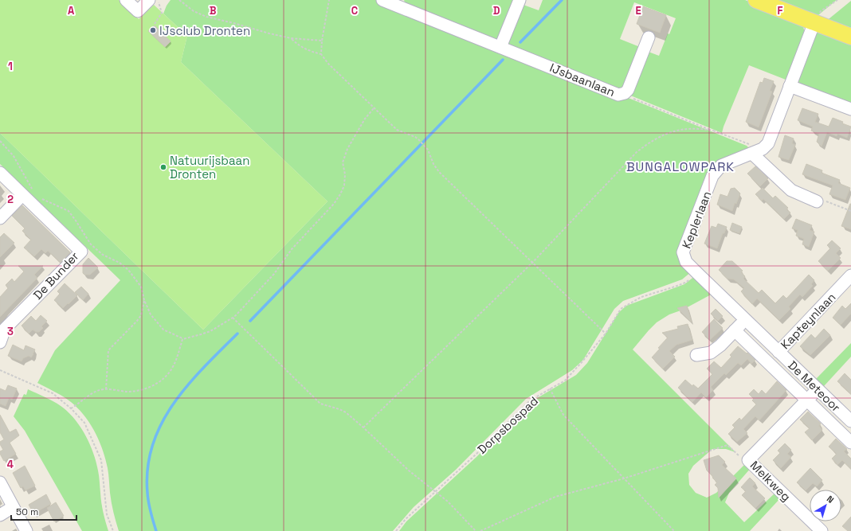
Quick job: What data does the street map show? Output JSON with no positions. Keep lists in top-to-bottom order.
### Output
{
  "streets": {
    "street": [
      "IJsbaanlaan",
      "Keplerlaan",
      "De Bunder",
      "Kapteynlaan",
      "De Meteoor",
      "Melkweg"
    ],
    "path": ["Dorpsbospad"]
  },
  "crossings": [
    ["Keplerlaan", "Kapteynlaan"],
    ["Keplerlaan", "De Meteoor"],
    ["Keplerlaan", "Dorpsbospad"],
    ["Kapteynlaan", "De Meteoor"],
    ["De Meteoor", "Melkweg"]
  ],
  "districts": ["BUNGALOWPARK"],
  "places": ["IJsclub Dronten", "Natuurijsbaan Dronten"],
  "scale_bar": "50 m",
  "north": "top right",
  "grid": {
    "columns": [
      "A",
      "B",
      "C",
      "D",
      "E",
      "F"
    ],
    "rows": [
      "1",
      "2",
      "3",
      "4"
    ]
  }
}
